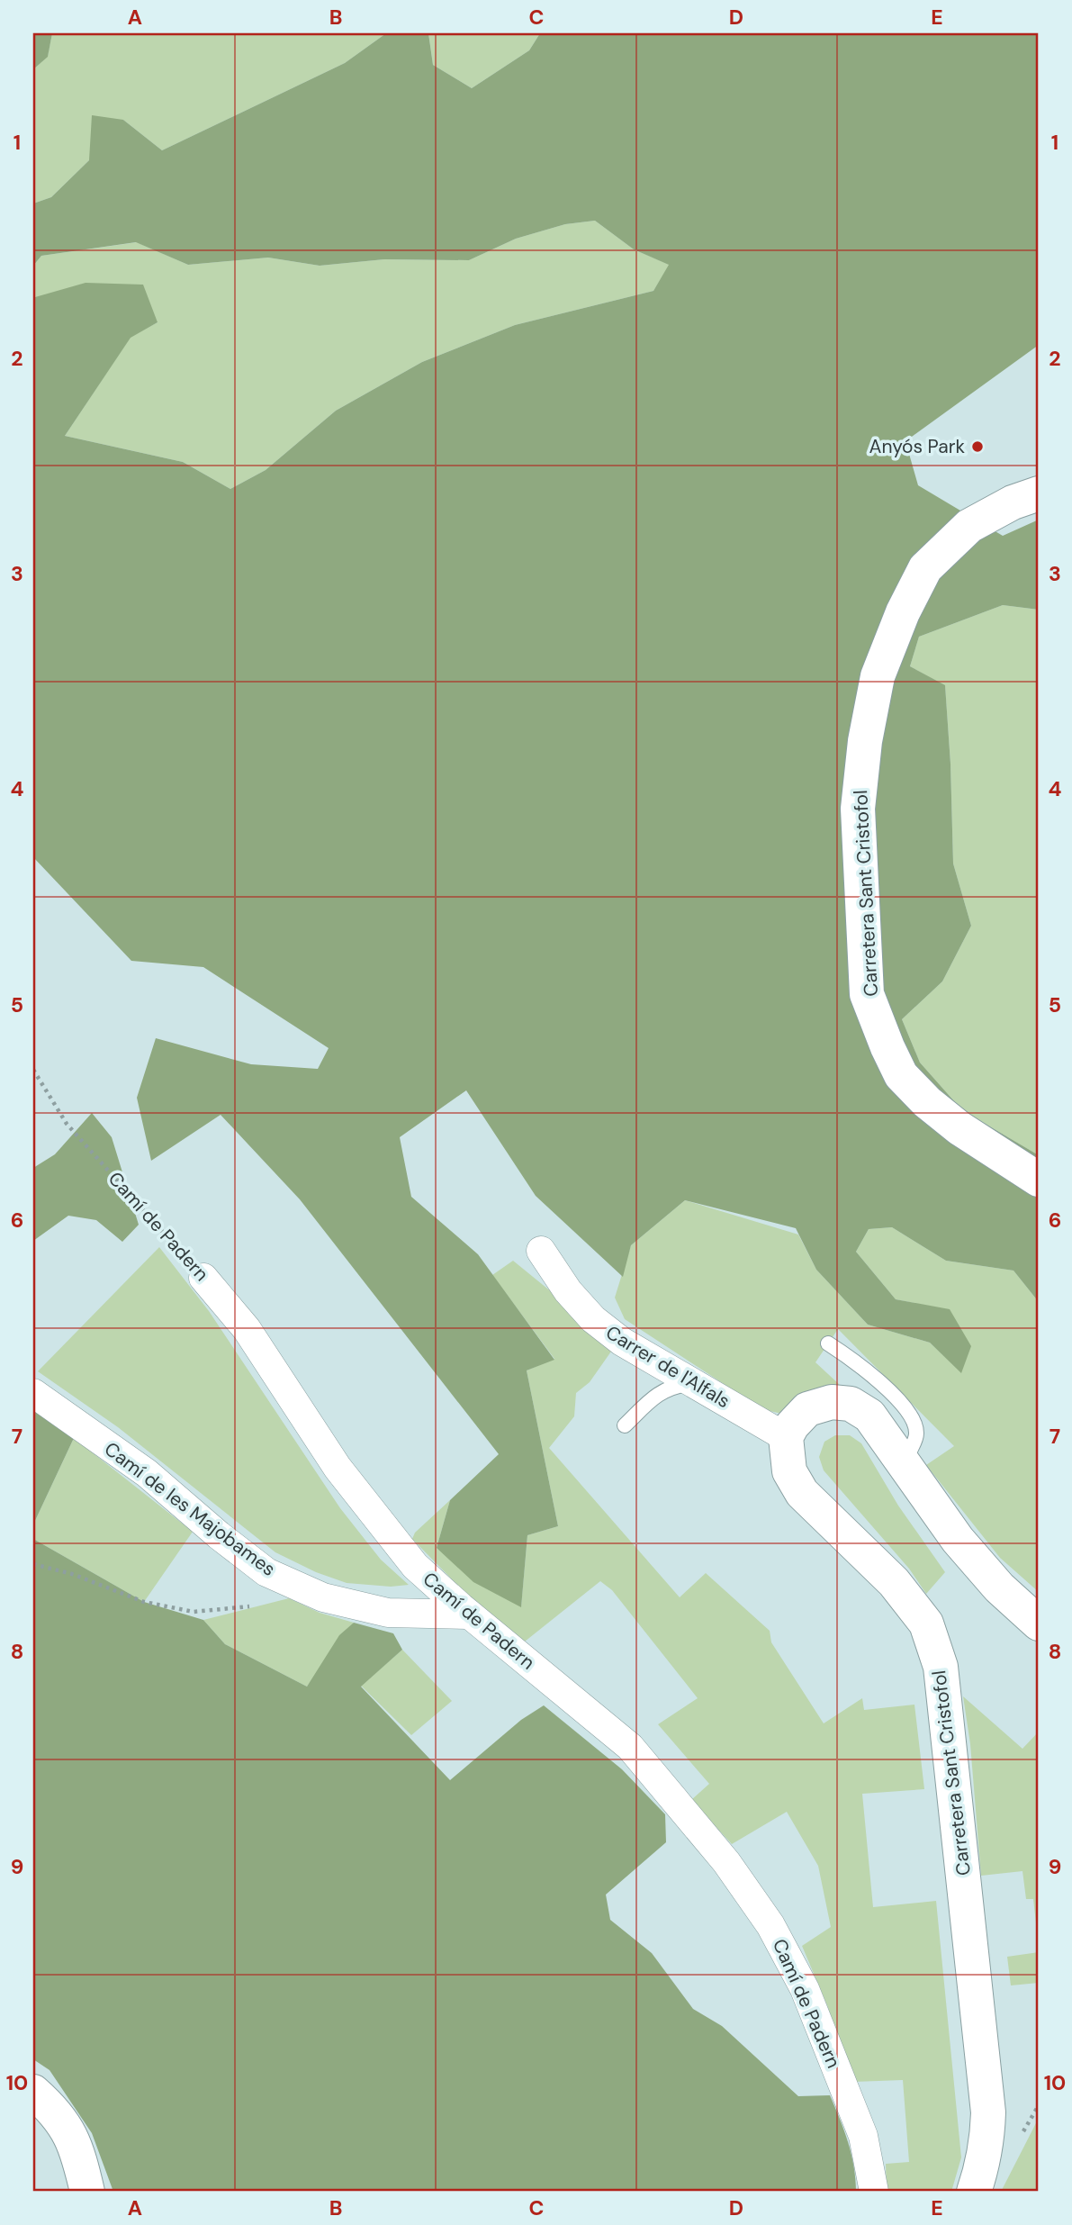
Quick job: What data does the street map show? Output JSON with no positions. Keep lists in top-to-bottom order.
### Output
{
  "streets": {
    "main road": ["Carretera Sant Cristofol"],
    "street": ["Camí de Padern", "Carrer de l'Alfals", "Camí de les Majobames"]
  },
  "crossings": [
    ["Carretera Sant Cristofol", "Carrer de l'Alfals"],
    ["Camí de Padern", "Camí de les Majobames"]
  ],
  "places": ["Anyós Park"],
  "grid": {
    "columns": [
      "A",
      "B",
      "C",
      "D",
      "E"
    ],
    "rows": [
      "1",
      "2",
      "3",
      "4",
      "5",
      "6",
      "7",
      "8",
      "9",
      "10"
    ]
  }
}
